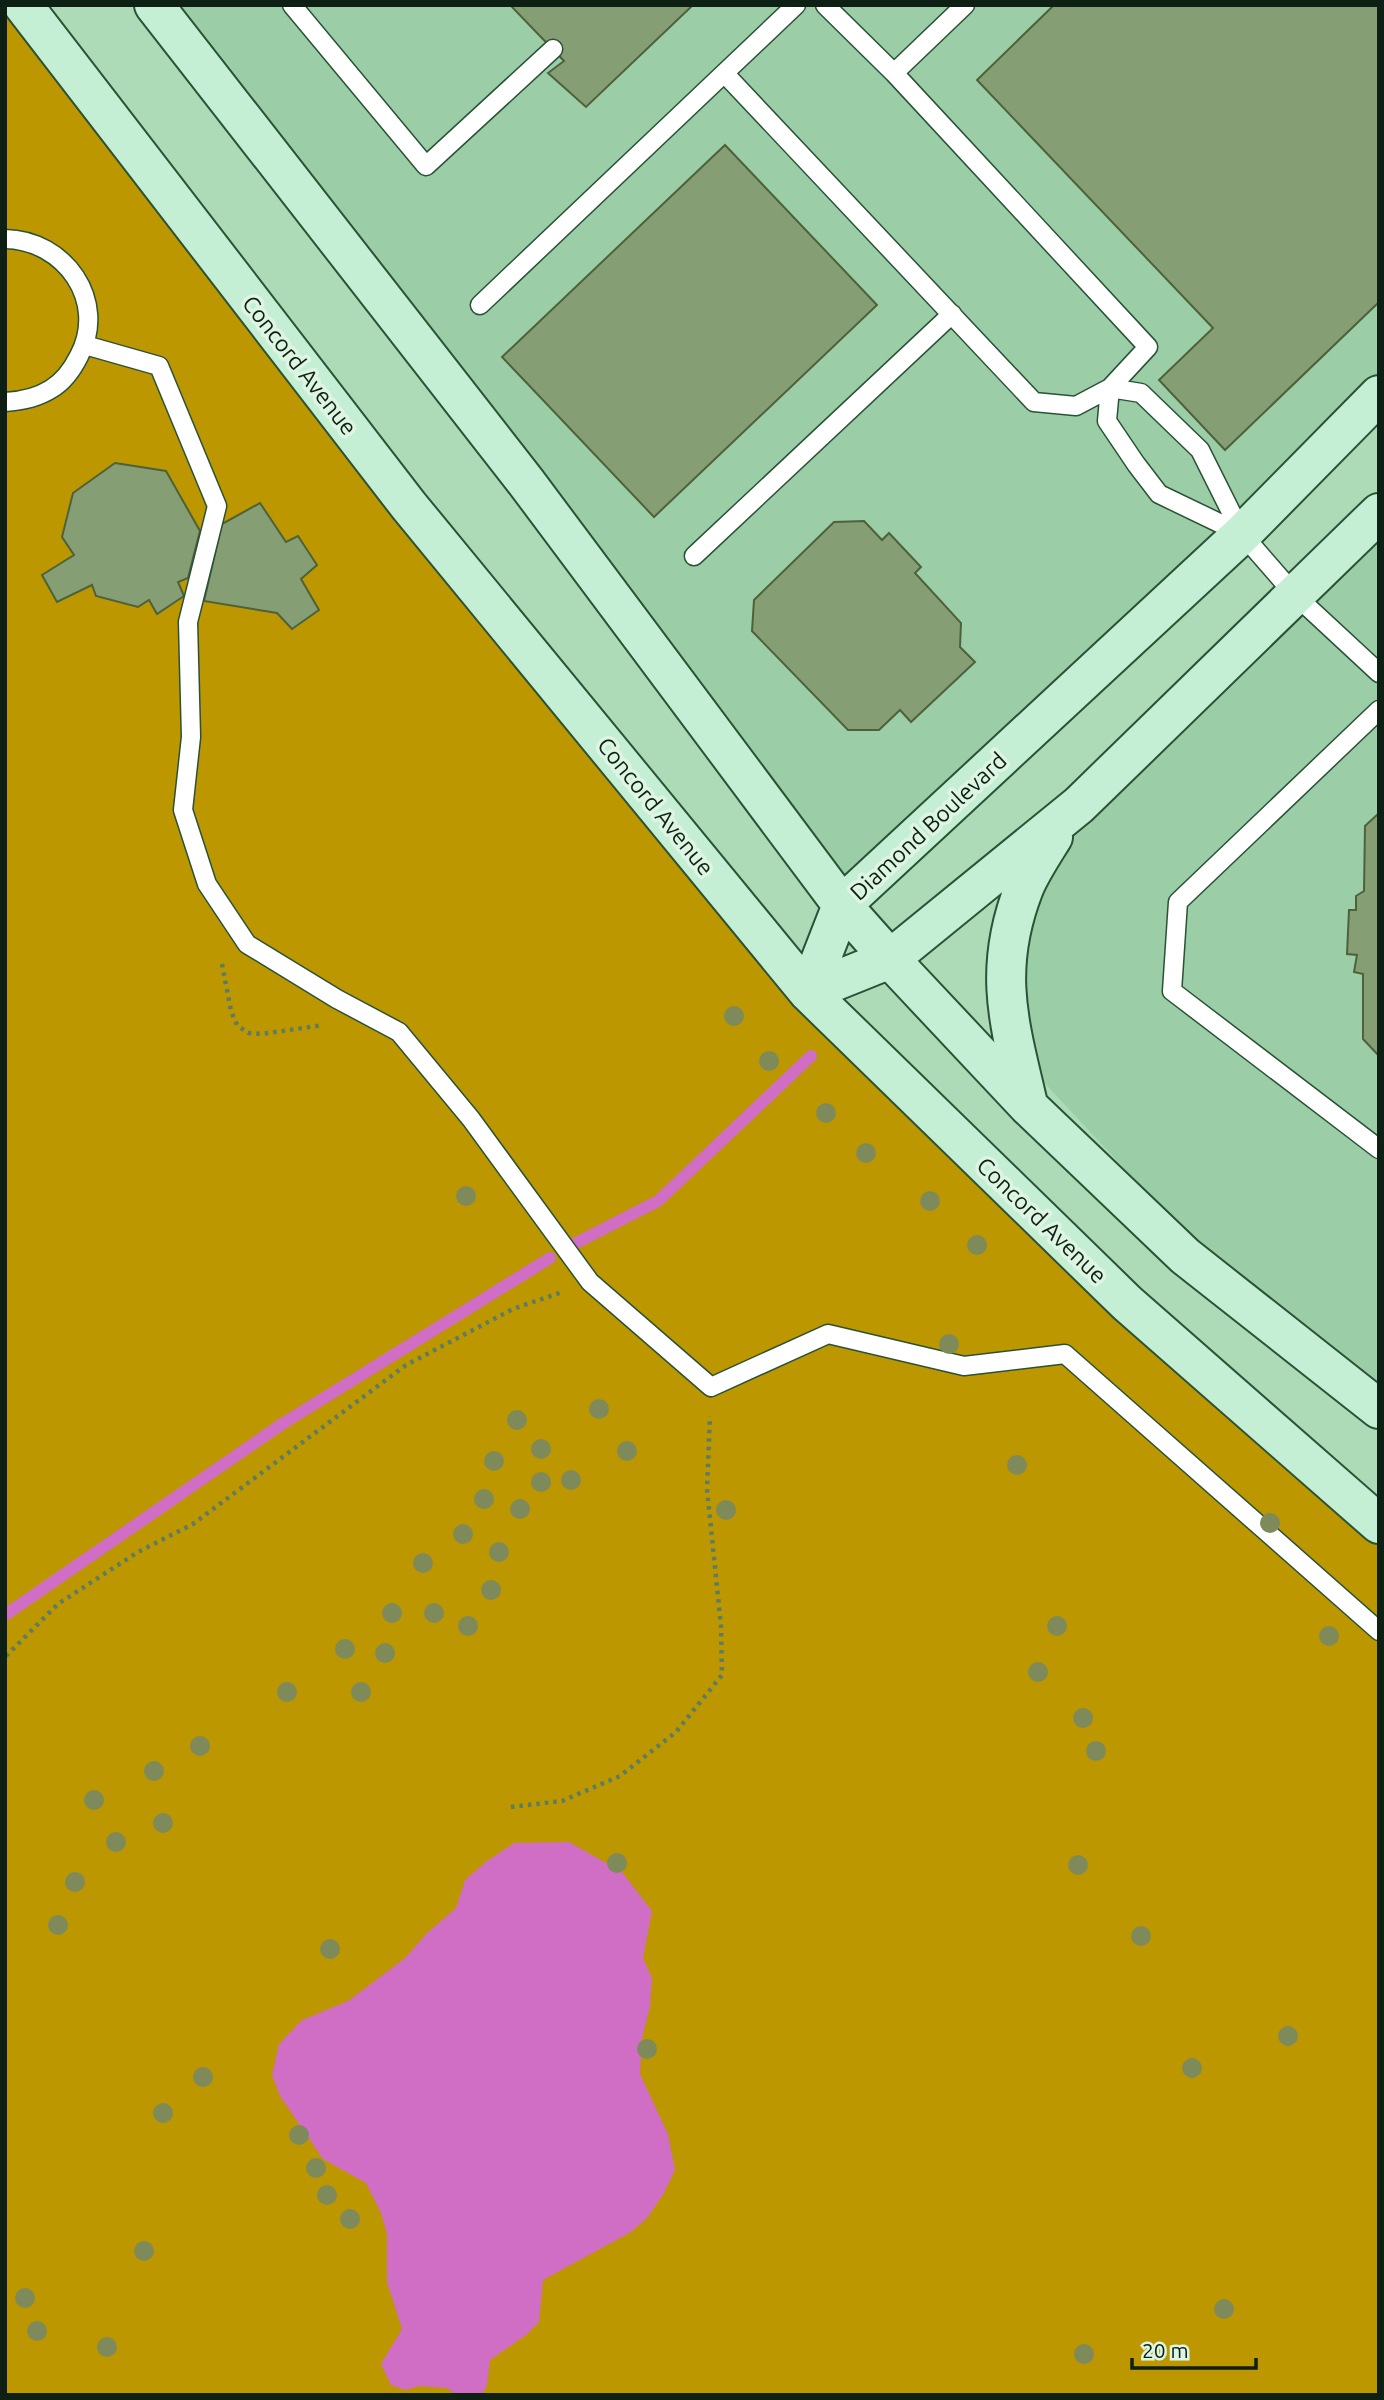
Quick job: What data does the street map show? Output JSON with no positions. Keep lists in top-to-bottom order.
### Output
{
  "streets": {
    "main road": ["Concord Avenue", "Diamond Boulevard"]
  },
  "crossings": [
    ["Concord Avenue", "Diamond Boulevard"]
  ],
  "scale_bar": "20 m"
}
